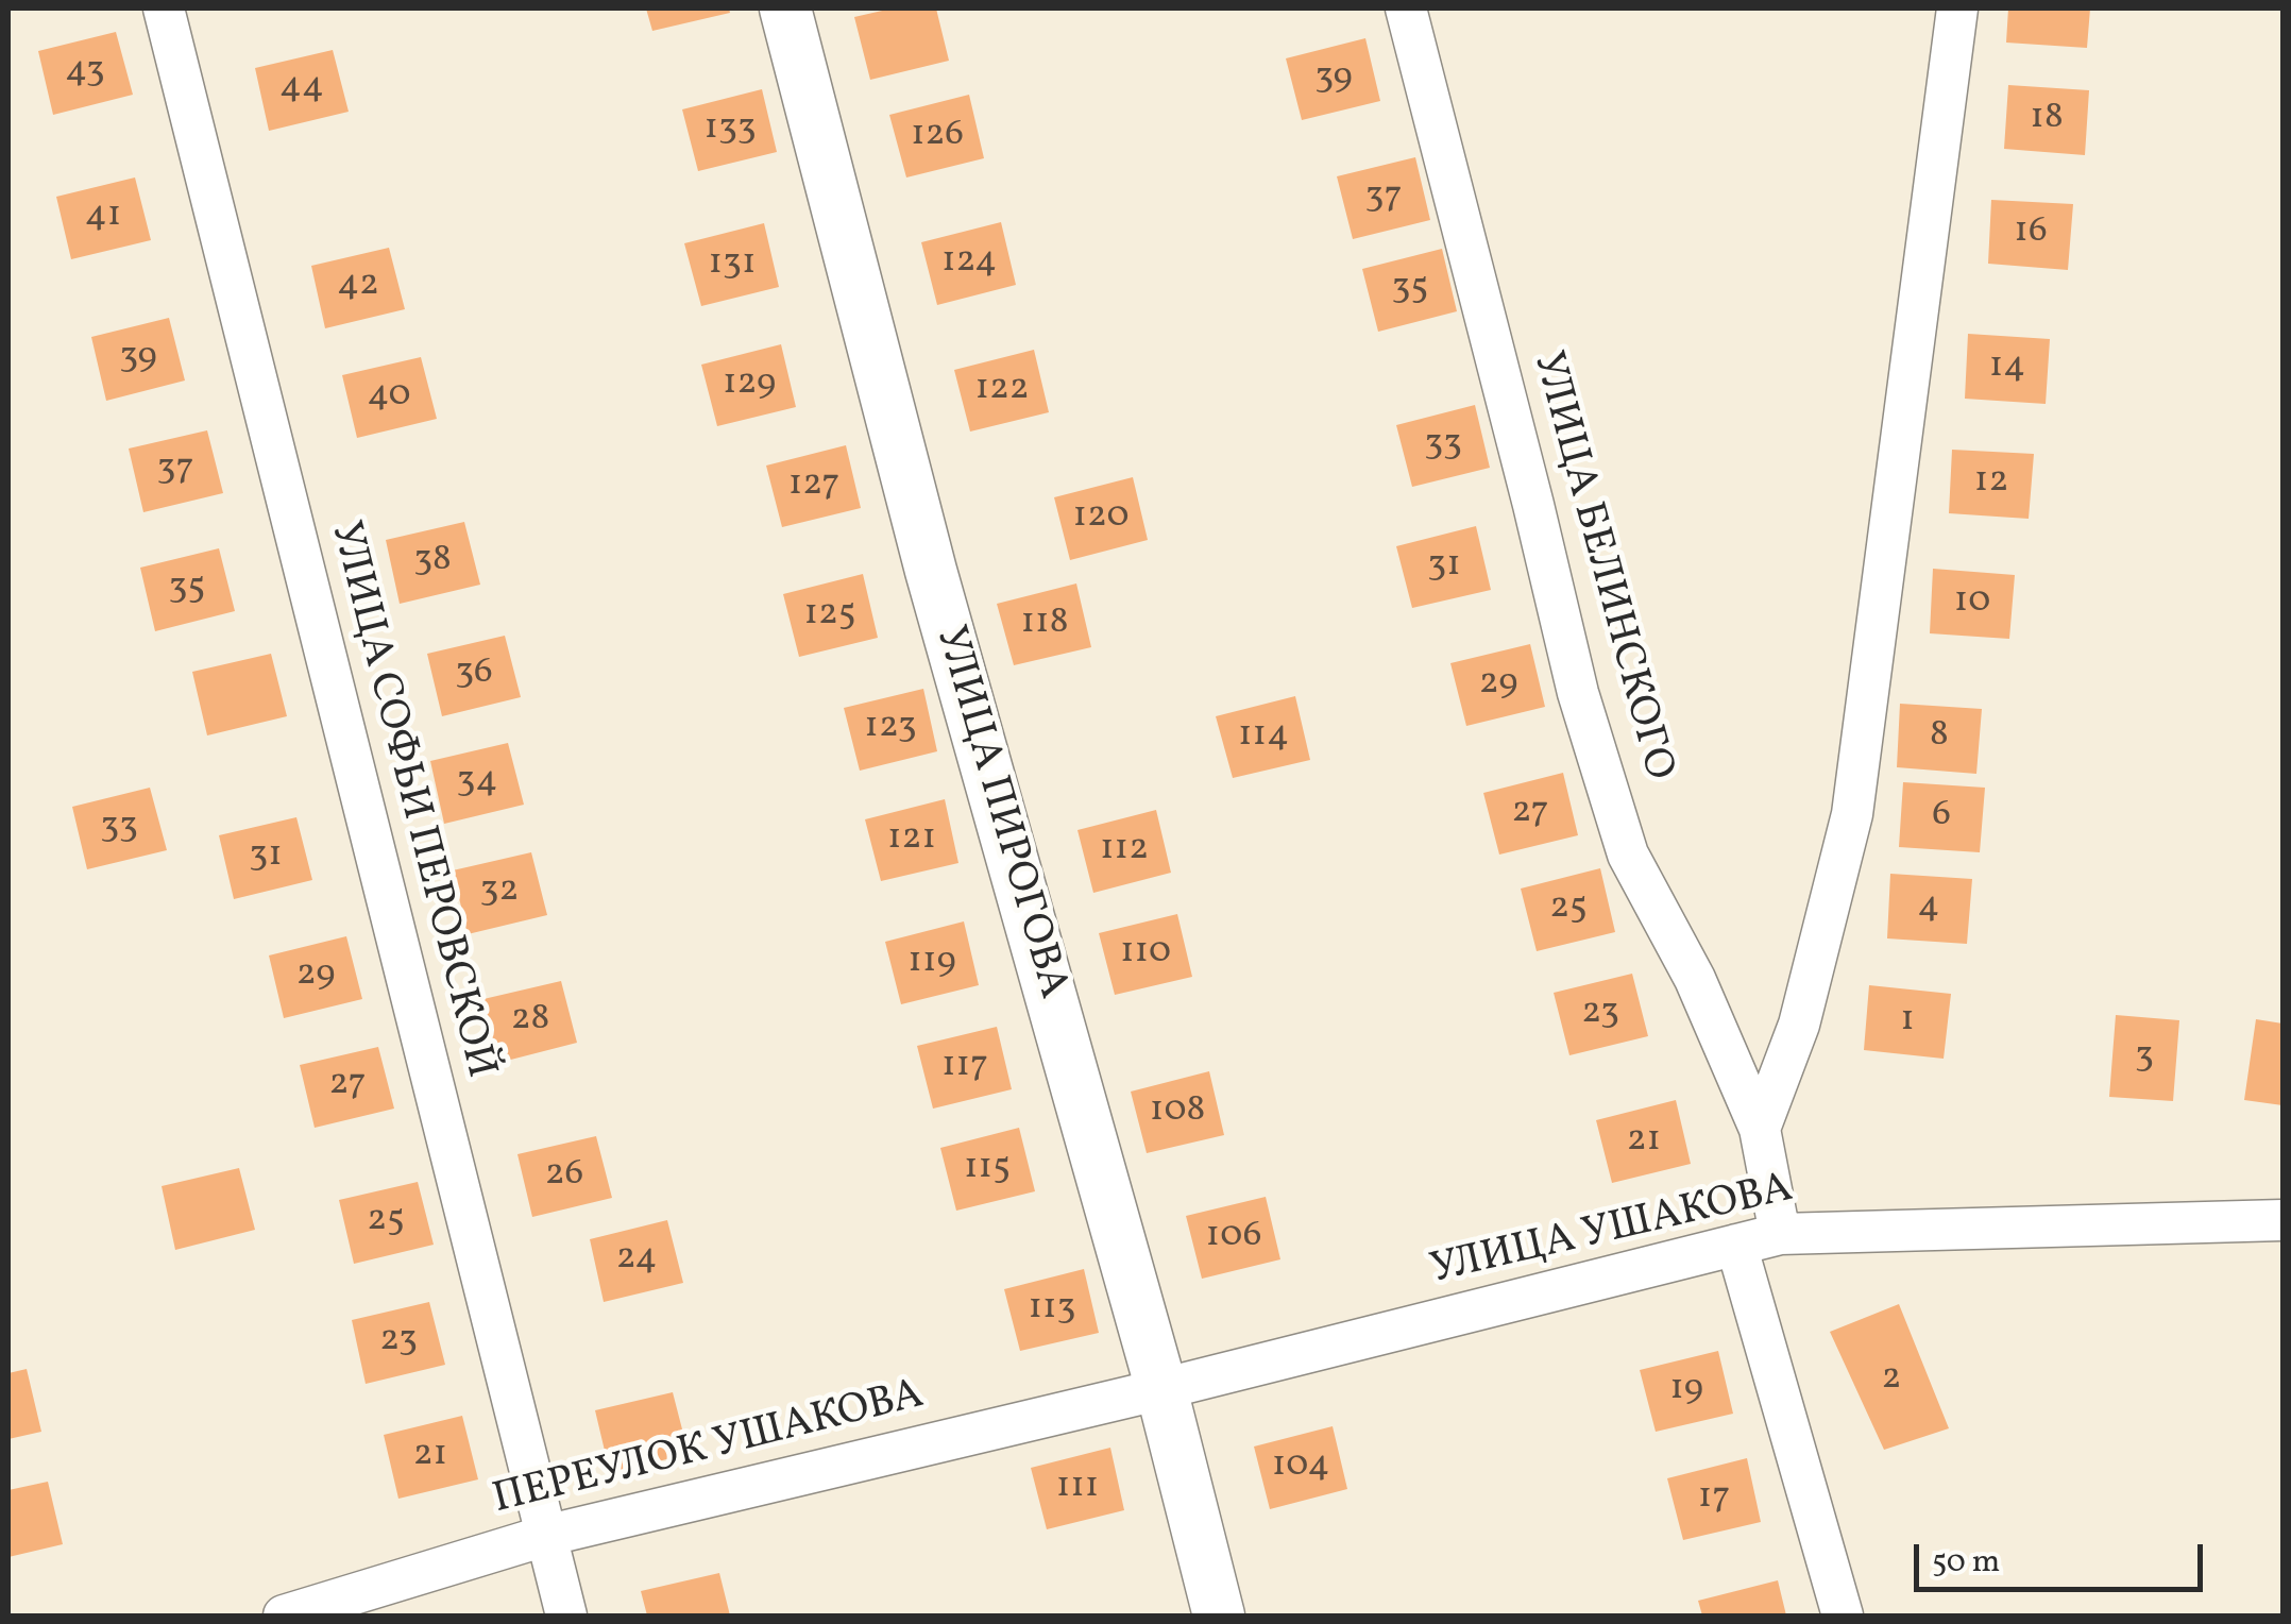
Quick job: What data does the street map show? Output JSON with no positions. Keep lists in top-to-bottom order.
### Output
{
  "streets": {
    "street": [
      "УЛИЦА БЕЛИНСКОГО",
      "УЛИЦА СОФЬИ ПЕРОВСКОЙ",
      "УЛИЦА ПИРОГОВА",
      "УЛИЦА УШАКОВА",
      "ПЕРЕУЛОК УШАКОВА"
    ]
  },
  "crossings": [
    ["УЛИЦА БЕЛИНСКОГО", "УЛИЦА УШАКОВА"],
    ["УЛИЦА СОФЬИ ПЕРОВСКОЙ", "ПЕРЕУЛОК УШАКОВА"],
    ["УЛИЦА ПИРОГОВА", "УЛИЦА УШАКОВА"],
    ["УЛИЦА ПИРОГОВА", "ПЕРЕУЛОК УШАКОВА"],
    ["УЛИЦА УШАКОВА", "ПЕРЕУЛОК УШАКОВА"]
  ],
  "house_numbers": [
    "43",
    "39",
    "44",
    "18",
    "133",
    "126",
    "37",
    "41",
    "16",
    "124",
    "131",
    "42",
    "35",
    "39",
    "14",
    "129",
    "122",
    "40",
    "33",
    "37",
    "12",
    "127",
    "120",
    "38",
    "31",
    "35",
    "10",
    "125",
    "118",
    "36",
    "29",
    "123",
    "114",
    "8",
    "34",
    "27",
    "6",
    "33",
    "121",
    "112",
    "31",
    "32",
    "4",
    "25",
    "110",
    "119",
    "29",
    "23",
    "28",
    "1",
    "3",
    "117",
    "27",
    "108",
    "21",
    "115",
    "26",
    "25",
    "106",
    "24",
    "113",
    "23",
    "2",
    "19",
    "21",
    "104",
    "111",
    "17"
  ],
  "scale_bar": "50 m"
}
